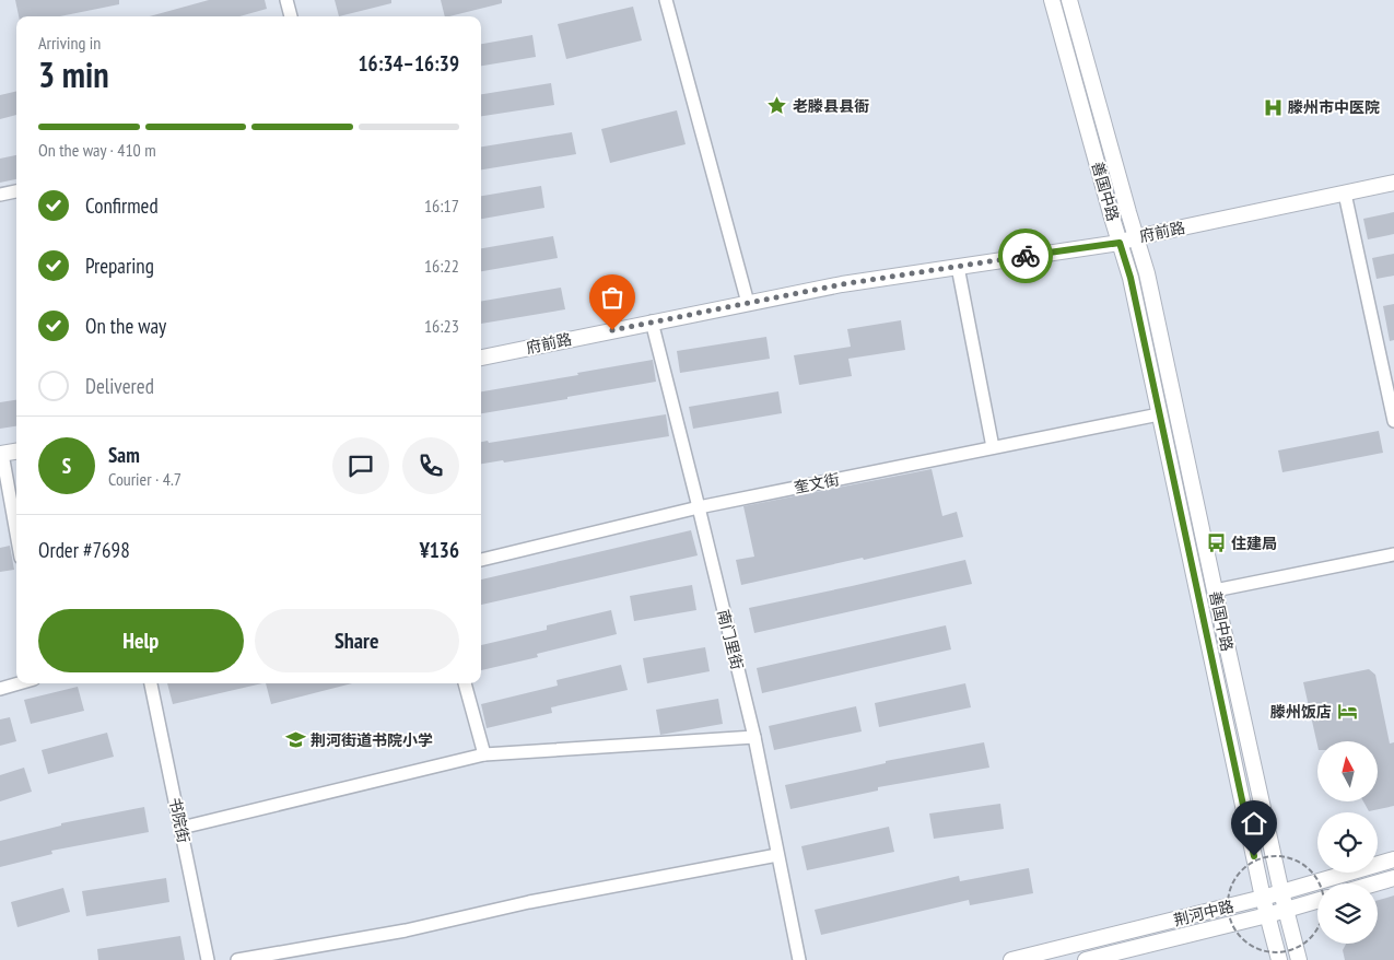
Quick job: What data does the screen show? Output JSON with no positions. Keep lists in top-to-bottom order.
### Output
{
  "streets": {
    "main road": ["善国中路", "府前路", "荆河中路"],
    "street": ["奎文街", "南门里街", "书院街"]
  },
  "crossings": [
    ["善国中路", "府前路"],
    ["善国中路", "奎文街"],
    ["善国中路", "荆河中路"],
    ["府前路", "南门里街"],
    ["奎文街", "南门里街"]
  ],
  "places": {
    "place": ["老滕县县衙"],
    "hospital": ["滕州市中医院"],
    "bus stop": ["住建局"],
    "hotel": ["滕州饭店"],
    "school or university": ["荆河街道书院小学"]
  },
  "north": "top",
  "page": {
    "heading": ["3 min", "Arriving in", "16:34–16:39"],
    "panel": [
      "Sam",
      "Courier · 4.7",
      "Order #7698",
      "¥136"
    ],
    "bar": "On the way · 410 m",
    "list": [
      ["Confirmed", "16:17"],
      ["Preparing", "16:22"],
      ["On the way", "16:23"],
      "Delivered"
    ],
    "round": "S",
    "buttons": ["Help", "Share"]
  }
}
